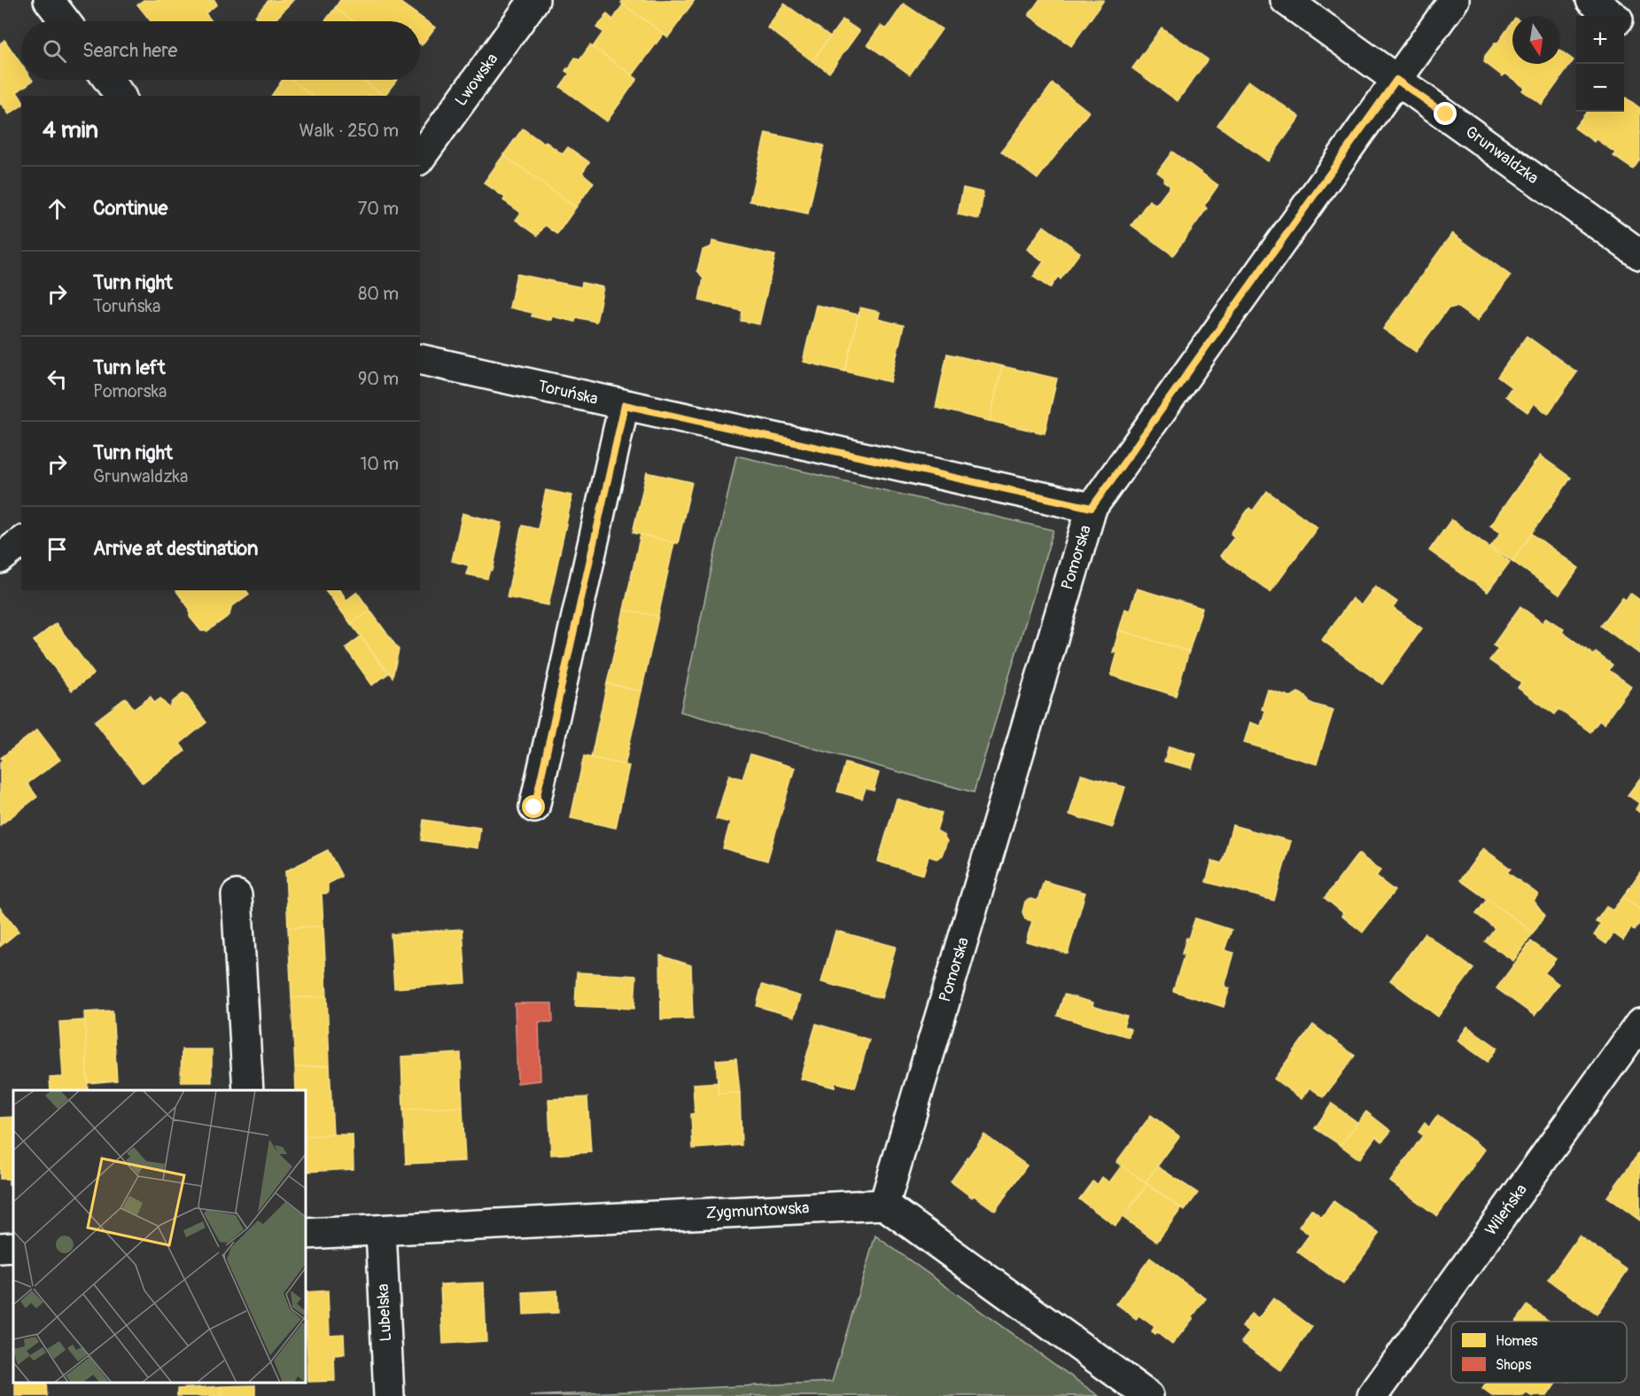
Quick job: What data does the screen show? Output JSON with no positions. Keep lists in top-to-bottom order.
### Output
{
  "streets": {
    "street": [
      "Lwowska",
      "Grunwaldzka",
      "Toruńska",
      "Pomorska",
      "Wileńska",
      "Zygmuntowska",
      "Lubelska"
    ]
  },
  "crossings": [
    ["Grunwaldzka", "Pomorska"],
    ["Toruńska", "Pomorska"],
    ["Pomorska", "Zygmuntowska"],
    ["Zygmuntowska", "Lubelska"]
  ],
  "legend": ["Homes", "Shops"],
  "north": "bottom",
  "page": {
    "map_buttons": ["+", "−"],
    "search": "Search here",
    "heading": ["4 min", "Walk · 250 m"],
    "list": [
      ["Continue", "70 m"],
      ["Turn right", "Toruńska", "80 m"],
      ["Turn left", "Pomorska", "90 m"],
      ["Turn right", "Grunwaldzka", "10 m"],
      "Arrive at destination"
    ]
  }
}
